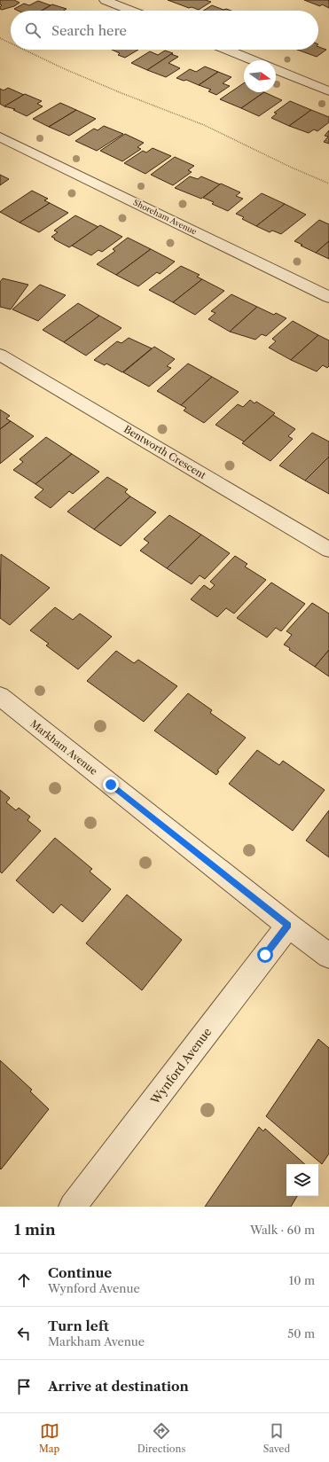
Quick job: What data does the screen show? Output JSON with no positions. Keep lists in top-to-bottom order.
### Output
{
  "streets": {
    "street": [
      "Shoreham Avenue",
      "Bentworth Crescent",
      "Markham Avenue",
      "Wynford Avenue"
    ]
  },
  "crossings": [
    ["Markham Avenue", "Wynford Avenue"]
  ],
  "north": "right",
  "page": {
    "search": "Search here",
    "heading": ["1 min", "Walk · 60 m"],
    "list": [
      ["Continue", "Wynford Avenue", "10 m"],
      ["Turn left", "Markham Avenue", "50 m"],
      "Arrive at destination"
    ],
    "nav": ["Map", "Directions", "Saved"]
  }
}
